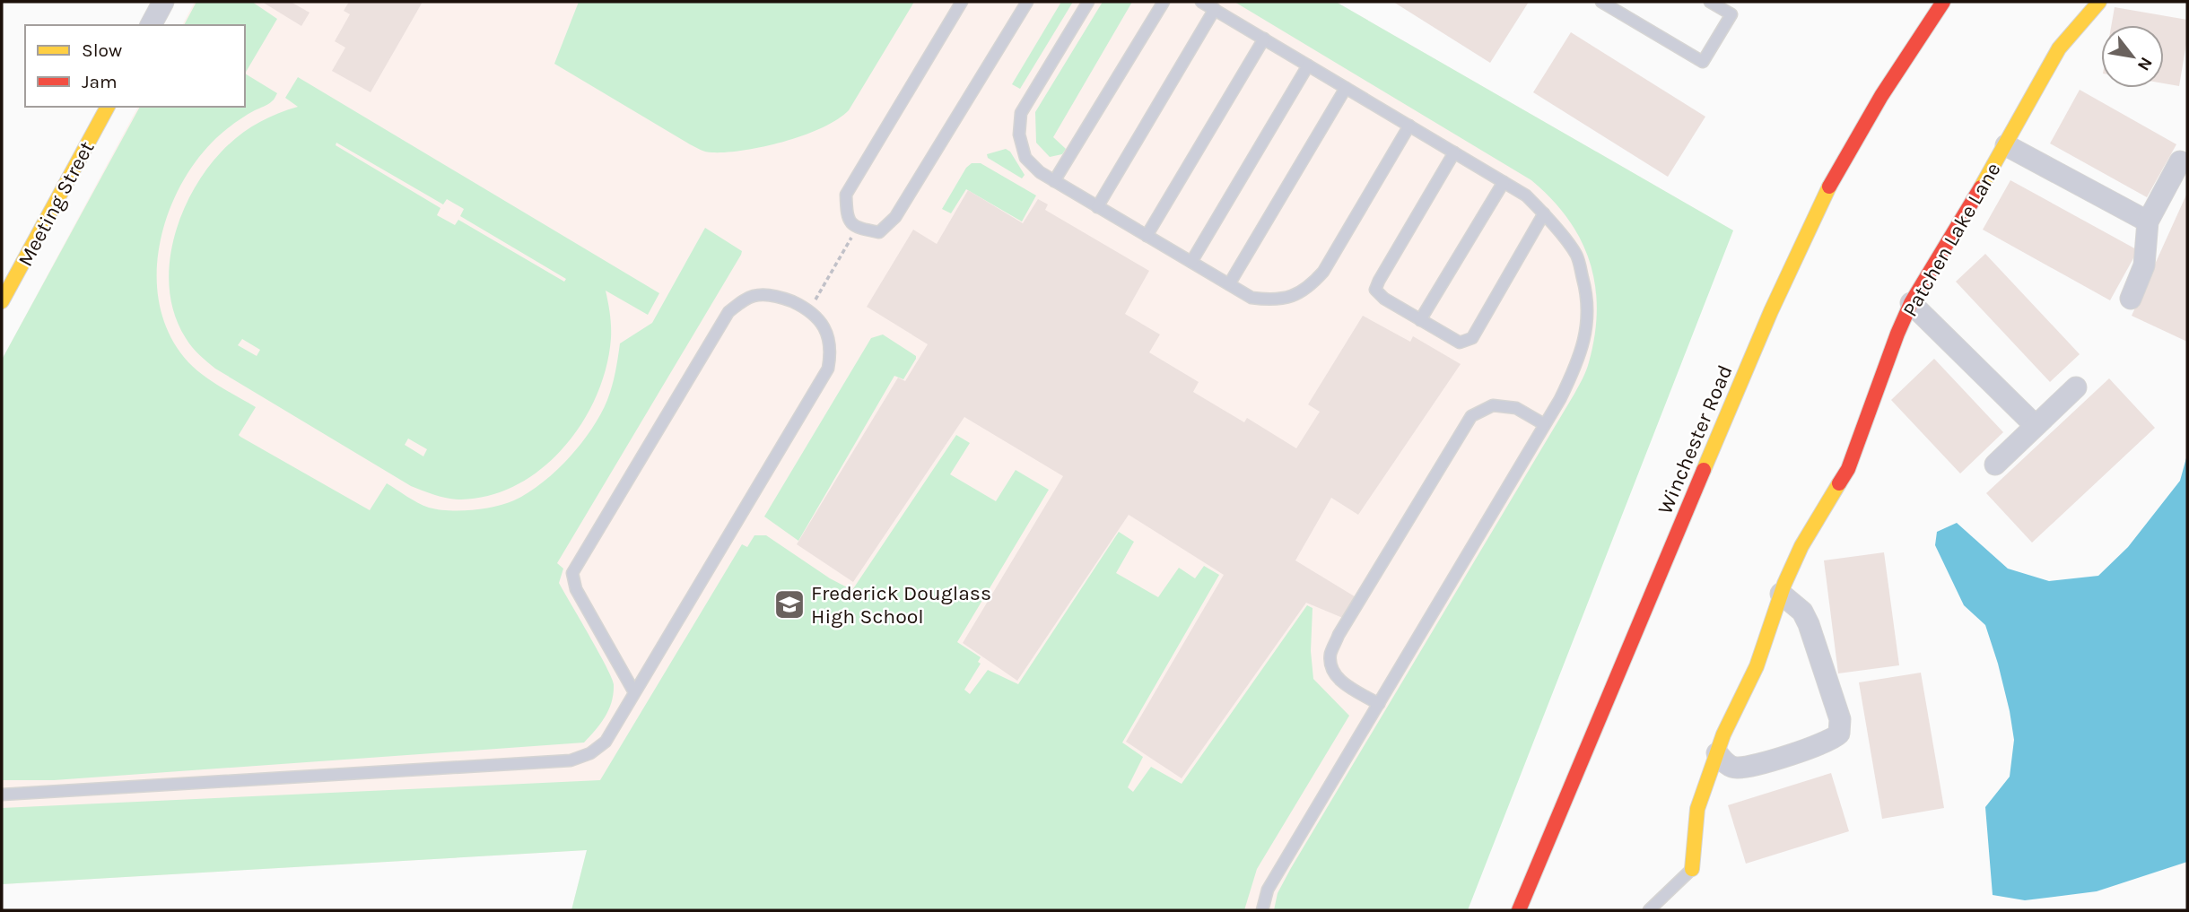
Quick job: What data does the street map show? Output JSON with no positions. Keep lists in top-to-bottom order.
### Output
{
  "streets": {
    "main road": ["Meeting Street", "Patchen Lake Lane", "Winchester Road"]
  },
  "places": {
    "school or university": ["Frederick Douglass High School"]
  },
  "legend": ["Slow", "Jam"],
  "north": "bottom right"
}
